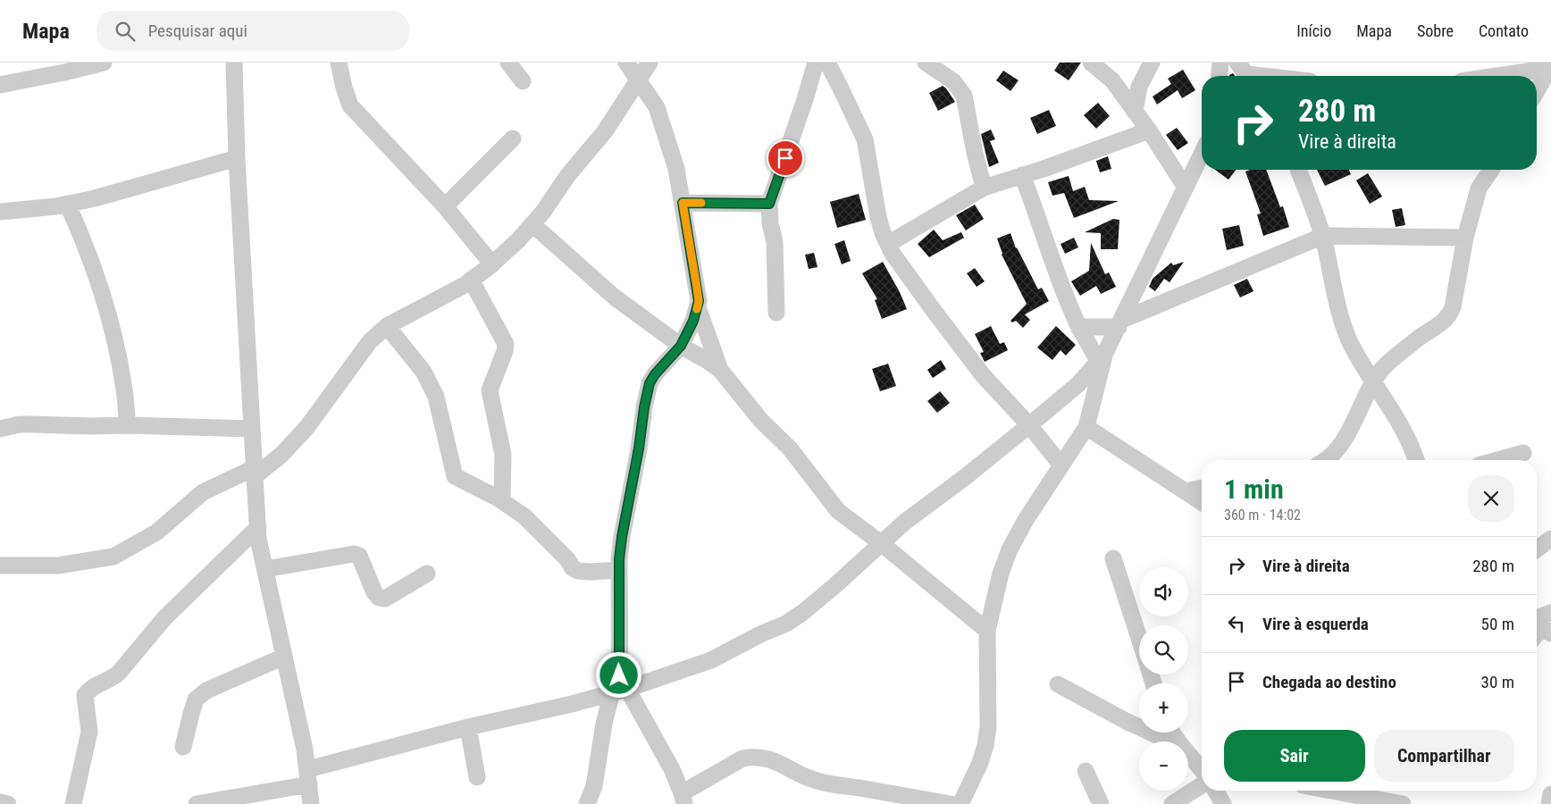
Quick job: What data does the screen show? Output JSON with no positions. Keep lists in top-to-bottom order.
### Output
{
  "page": {
    "header": "Mapa",
    "search": "Pesquisar aqui",
    "nav": [
      "Início",
      "Mapa",
      "Sobre",
      "Contato"
    ],
    "turn": ["280 m", "Vire à direita"],
    "heading": ["1 min", "360 m · 14:02"],
    "list": [
      {
        "name": "Vire à direita",
        "value": "280 m"
      },
      {
        "name": "Vire à esquerda",
        "value": "50 m"
      },
      {
        "name": "Chegada ao destino",
        "value": "30 m"
      }
    ],
    "map_buttons": ["+", "−"],
    "buttons": ["Sair", "Compartilhar"]
  }
}
